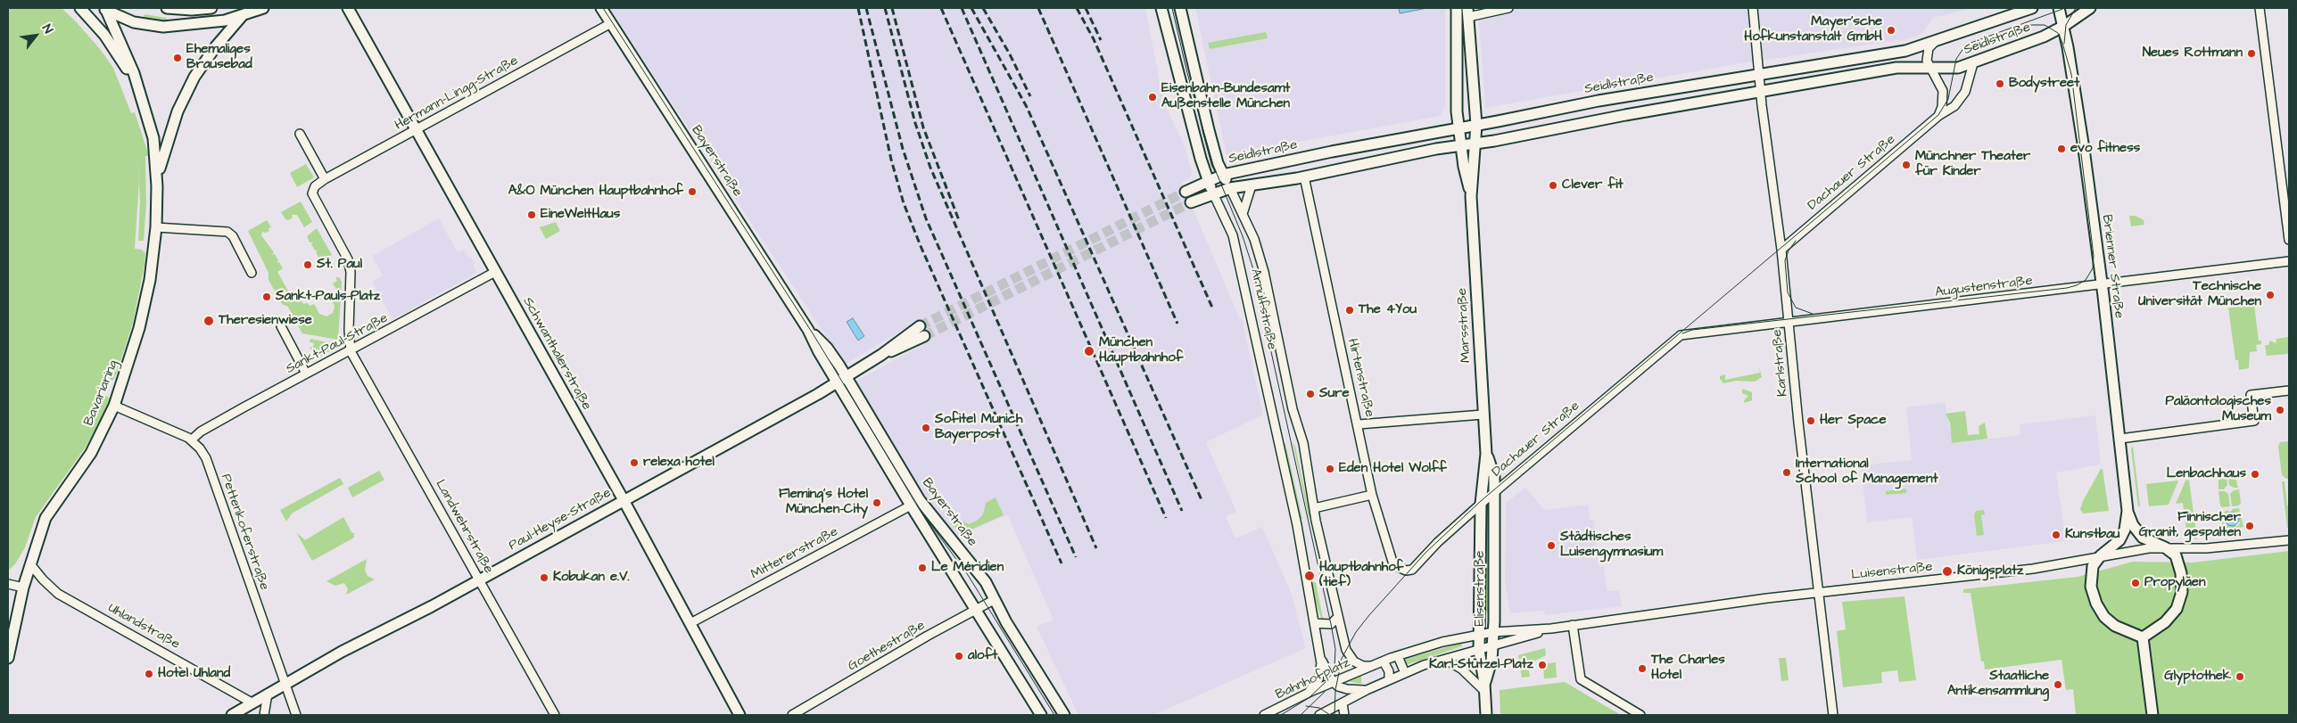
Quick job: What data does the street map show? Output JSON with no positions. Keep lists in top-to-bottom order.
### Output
{
  "streets": {
    "main road": [
      "Seidlstraße",
      "Bayerstraße",
      "Brienner Straße",
      "Arnulfstraße",
      "Marsstraße",
      "Schwanthalerstraße",
      "Bavariaring",
      "Paul-Heyse-Straße",
      "Elisenstraße"
    ],
    "street": [
      "Hermann-Lingg-Straße",
      "Dachauer Straße",
      "Augustenstraße",
      "Sankt-Paul-Straße",
      "Karlstraße",
      "Hirtenstraße",
      "Landwehrstraße",
      "Pettenkoferstraße",
      "Mittererstraße",
      "Luisenstraße",
      "Uhlandstraße",
      "Goethestraße",
      "Bahnhofplatz"
    ]
  },
  "crossings": [
    ["Seidlstraße", "Dachauer Straße"],
    ["Seidlstraße", "Brienner Straße"],
    ["Seidlstraße", "Arnulfstraße"],
    ["Seidlstraße", "Marsstraße"],
    ["Seidlstraße", "Karlstraße"],
    ["Seidlstraße", "Hirtenstraße"],
    ["Hermann-Lingg-Straße", "Bayerstraße"],
    ["Hermann-Lingg-Straße", "Sankt-Paul-Straße"],
    ["Hermann-Lingg-Straße", "Schwanthalerstraße"],
    ["Hermann-Lingg-Straße", "Landwehrstraße"],
    ["Bayerstraße", "Paul-Heyse-Straße"],
    ["Bayerstraße", "Mittererstraße"],
    ["Bayerstraße", "Goethestraße"],
    ["Dachauer Straße", "Augustenstraße"],
    ["Dachauer Straße", "Marsstraße"],
    ["Dachauer Straße", "Karlstraße"],
    ["Dachauer Straße", "Hirtenstraße"],
    ["Dachauer Straße", "Elisenstraße"],
    ["Brienner Straße", "Augustenstraße"],
    ["Augustenstraße", "Karlstraße"],
    ["Arnulfstraße", "Luisenstraße"],
    ["Arnulfstraße", "Bahnhofplatz"],
    ["Marsstraße", "Elisenstraße"],
    ["Sankt-Paul-Straße", "Schwanthalerstraße"],
    ["Sankt-Paul-Straße", "Landwehrstraße"],
    ["Sankt-Paul-Straße", "Pettenkoferstraße"],
    ["Schwanthalerstraße", "Paul-Heyse-Straße"],
    ["Schwanthalerstraße", "Mittererstraße"],
    ["Karlstraße", "Luisenstraße"],
    ["Bavariaring", "Pettenkoferstraße"],
    ["Bavariaring", "Uhlandstraße"],
    ["Paul-Heyse-Straße", "Landwehrstraße"],
    ["Paul-Heyse-Straße", "Pettenkoferstraße"],
    ["Paul-Heyse-Straße", "Uhlandstraße"],
    ["Luisenstraße", "Elisenstraße"],
    ["Luisenstraße", "Bahnhofplatz"]
  ],
  "places": [
    "Mayer'sche Hofkunstanstalt GmbH",
    "Neues Rottmann",
    "Ehemaliges Brausebad",
    "Bodystreet",
    "Eisenbahn-Bundesamt Außenstelle München",
    "evo fitness",
    "Münchner Theater für Kinder",
    "Clever fit",
    "A&O München Hauptbahnhof",
    "EineWeltHaus",
    "St. Paul",
    "Technische Universität München",
    "Sankt-Pauls-Platz",
    "The 4You",
    "Theresienwiese",
    "München Hauptbahnhof",
    "Sure",
    "Paläontologisches Museum",
    "Her Space",
    "Sofitel Munich Bayerpost",
    "relexa hotel",
    "Eden Hotel Wolff",
    "International School of Management",
    "Lenbachhaus",
    "Fleming’s Hotel München-City",
    "Finnischer Granit, gespalten",
    "Kunstbau",
    "Städtisches Luisengymnasium",
    "Le Méridien",
    "Königsplatz",
    "Hauptbahnhof (tief)",
    "Kobukan e.V.",
    "Propyläen",
    "aloft",
    "Karl-Stützel-Platz",
    "The Charles Hotel",
    "Hotel Uhland",
    "Glyptothek",
    "Staatliche Antikensammlung"
  ],
  "north": "top right"
}
